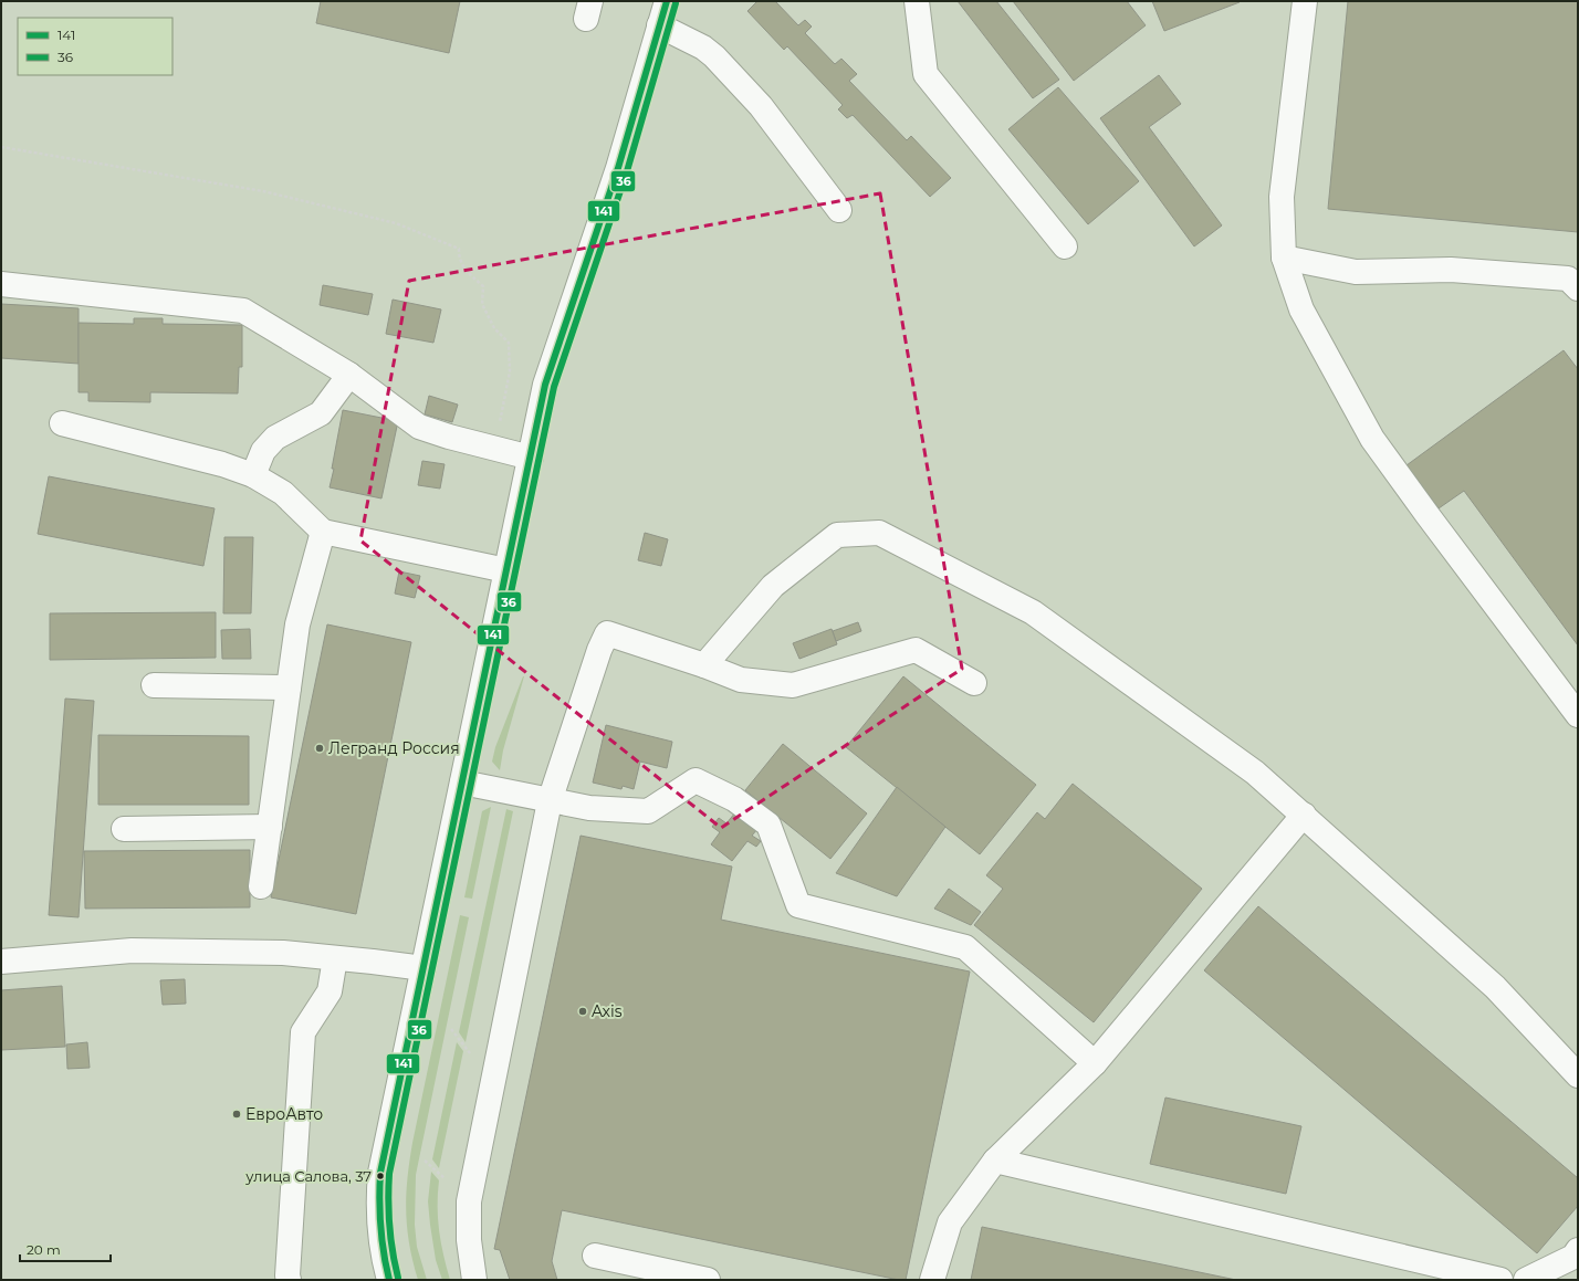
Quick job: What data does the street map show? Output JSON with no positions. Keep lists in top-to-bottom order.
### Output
{
  "places": [
    "Легранд Россия",
    "Axis",
    "ЕвроАвто",
    "улица Салова, 37"
  ],
  "lines": ["transit line 141", "transit line 36"],
  "legend": ["141", "36"],
  "scale_bar": "20 m"
}
